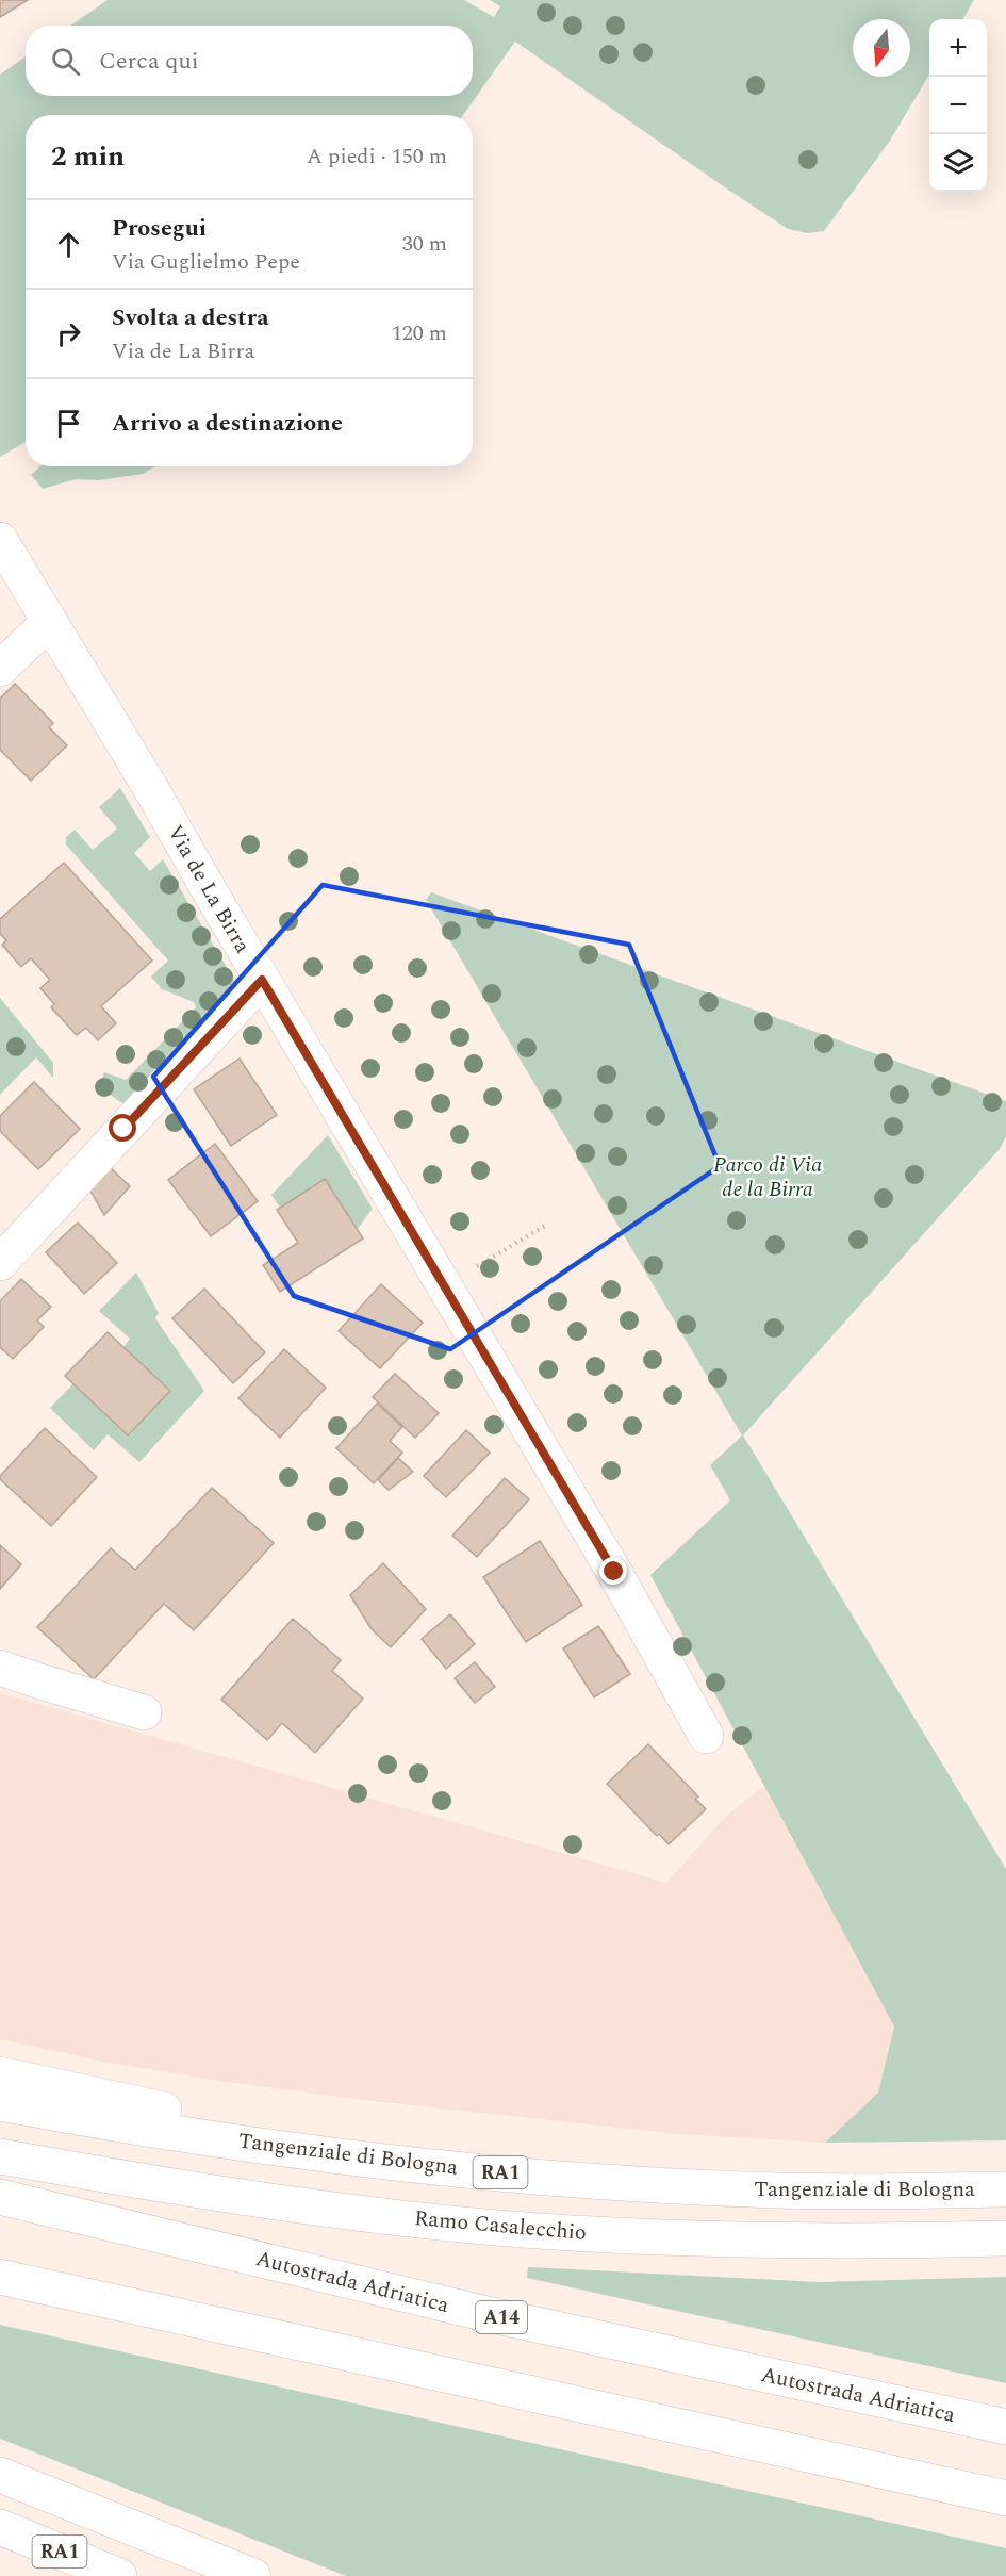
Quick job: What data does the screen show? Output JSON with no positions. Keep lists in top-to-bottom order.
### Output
{
  "streets": {
    "main road": [
      "Via de La Birra",
      "Tangenziale di Bologna",
      "RA1",
      "Ramo Casalecchio",
      "Autostrada Adriatica",
      "A14"
    ]
  },
  "parks": ["Parco di Via de la Birra"],
  "north": "bottom",
  "page": {
    "map_buttons": ["+", "−"],
    "search": "Cerca qui",
    "heading": ["2 min", "A piedi · 150 m"],
    "list": [
      ["Prosegui", "Via Guglielmo Pepe", "30 m"],
      ["Svolta a destra", "Via de La Birra", "120 m"],
      "Arrivo a destinazione"
    ]
  }
}
